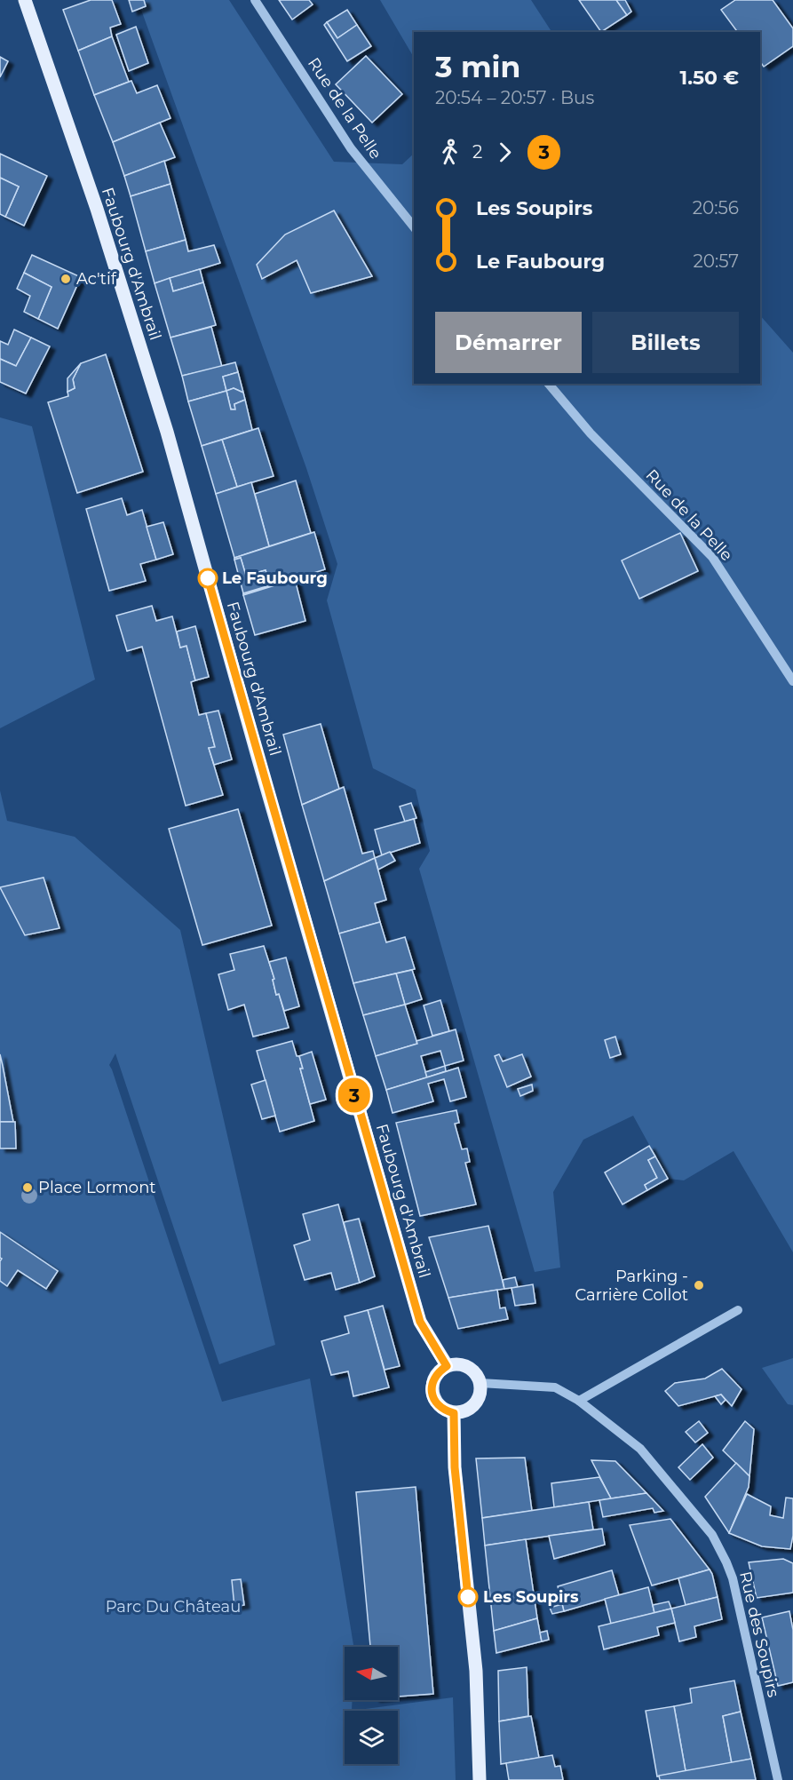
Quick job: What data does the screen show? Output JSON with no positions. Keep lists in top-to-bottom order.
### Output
{
  "streets": {
    "main road": ["Faubourg d'Ambrail"],
    "street": ["Rue de la Pelle", "Rue des Soupirs"]
  },
  "crossings": [
    ["Faubourg d'Ambrail", "Rue des Soupirs"]
  ],
  "parks": ["Parc Du Château"],
  "places": [
    "Ac'tif",
    "Le Faubourg",
    "Place Lormont",
    "Parking - Carrière Collot",
    "Les Soupirs"
  ],
  "lines": ["bus line 3"],
  "north": "left",
  "page": {
    "on_map": "3",
    "heading": ["3 min", "20:54 – 20:57 · Bus", "1.50 €"],
    "legs": ["2", "3"],
    "list": [
      {
        "name": "Les Soupirs",
        "value": "20:56"
      },
      {
        "name": "Le Faubourg",
        "value": "20:57"
      }
    ],
    "buttons": ["Démarrer", "Billets"]
  }
}
